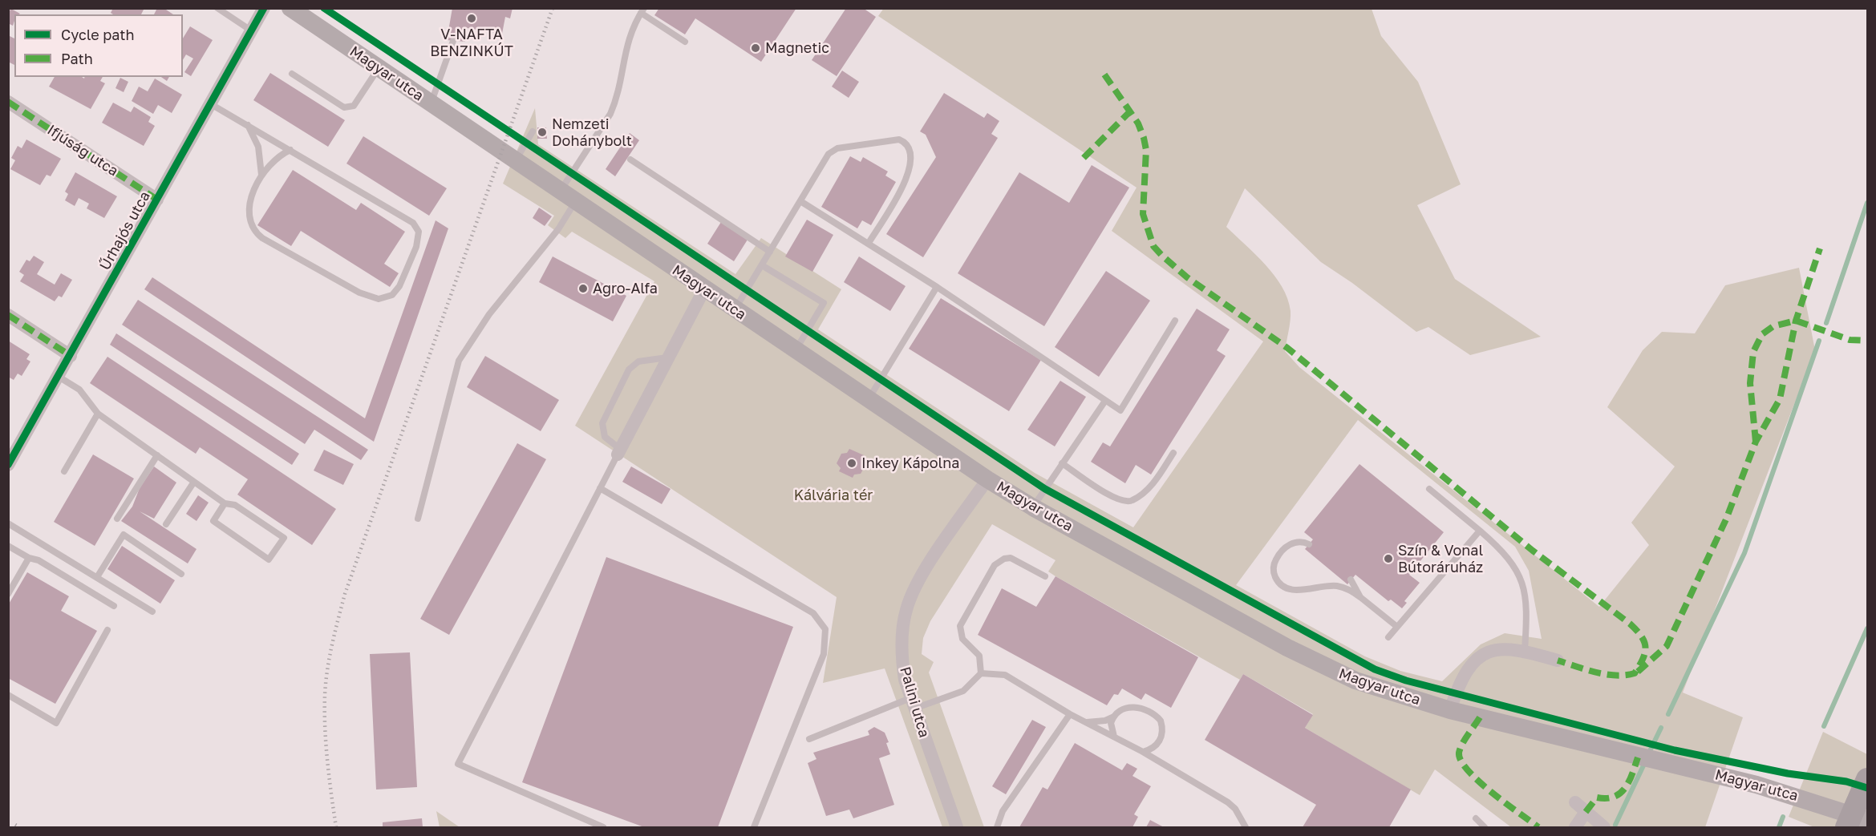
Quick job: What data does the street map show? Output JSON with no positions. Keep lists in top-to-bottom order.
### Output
{
  "streets": {
    "main road": ["Magyar utca"],
    "street": ["Ifjúság utca", "Űrhajós utca", "Palini utca"]
  },
  "crossings": [
    ["Magyar utca", "Palini utca"],
    ["Ifjúság utca", "Űrhajós utca"]
  ],
  "parks": ["Kálvária tér"],
  "places": [
    "V-NAFTA BENZINKÚT",
    "Magnetic",
    "Nemzeti Dohánybolt",
    "Agro-Alfa",
    "Inkey Kápolna",
    "Szín & Vonal Bútoráruház"
  ],
  "legend": ["Cycle path", "Path"]
}
